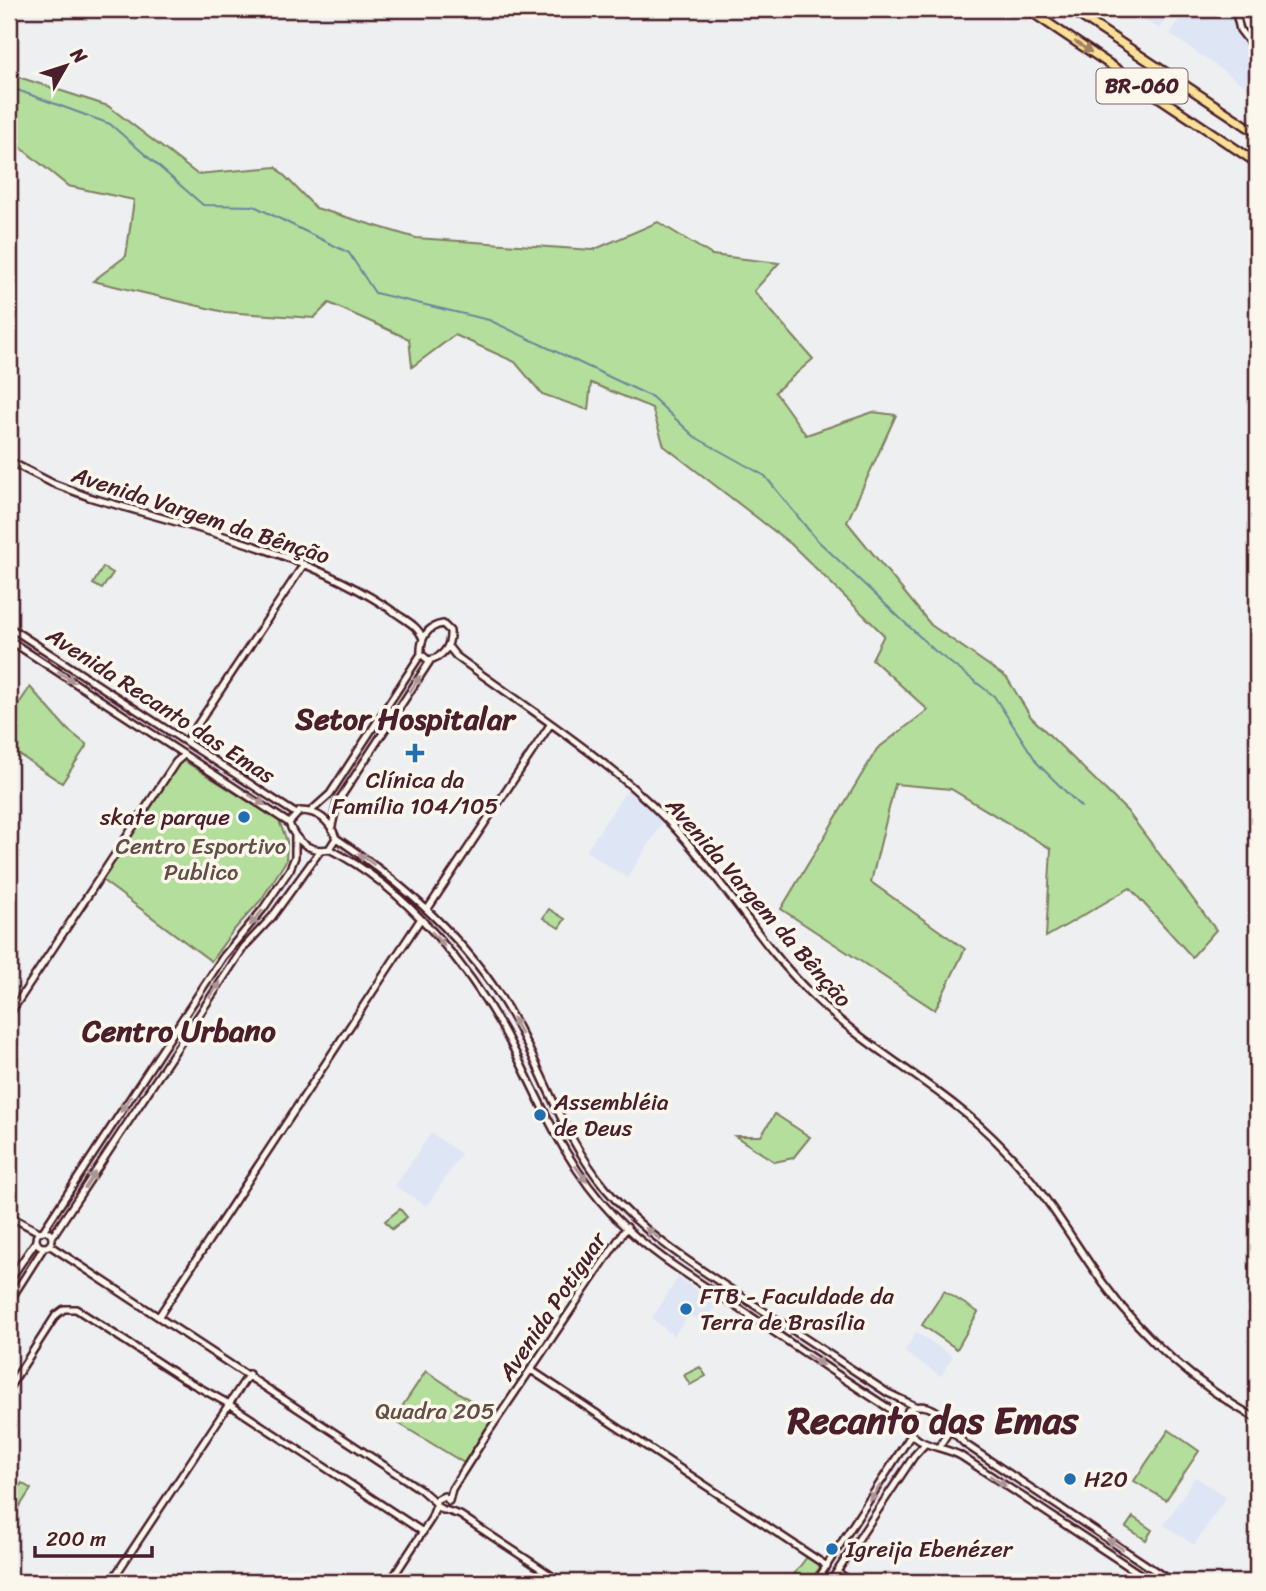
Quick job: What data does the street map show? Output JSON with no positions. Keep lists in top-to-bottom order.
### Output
{
  "streets": {
    "highway": ["BR-060"],
    "street": ["Avenida Vargem da Bênção", "Avenida Recanto das Emas", "Avenida Potiguar"]
  },
  "districts": ["Setor Hospitalar", "Centro Urbano", "Recanto das Emas"],
  "parks": ["Centro Esportivo Publico", "Quadra 205"],
  "places": {
    "health": ["Clínica da Família 104/105"],
    "other": [
      "skate parque",
      "Assembléia de Deus",
      "FTB - Faculdade da Terra de Brasília",
      "H20",
      "Igreija Ebenézer"
    ]
  },
  "scale_bar": "200 m",
  "north": "top right"
}
